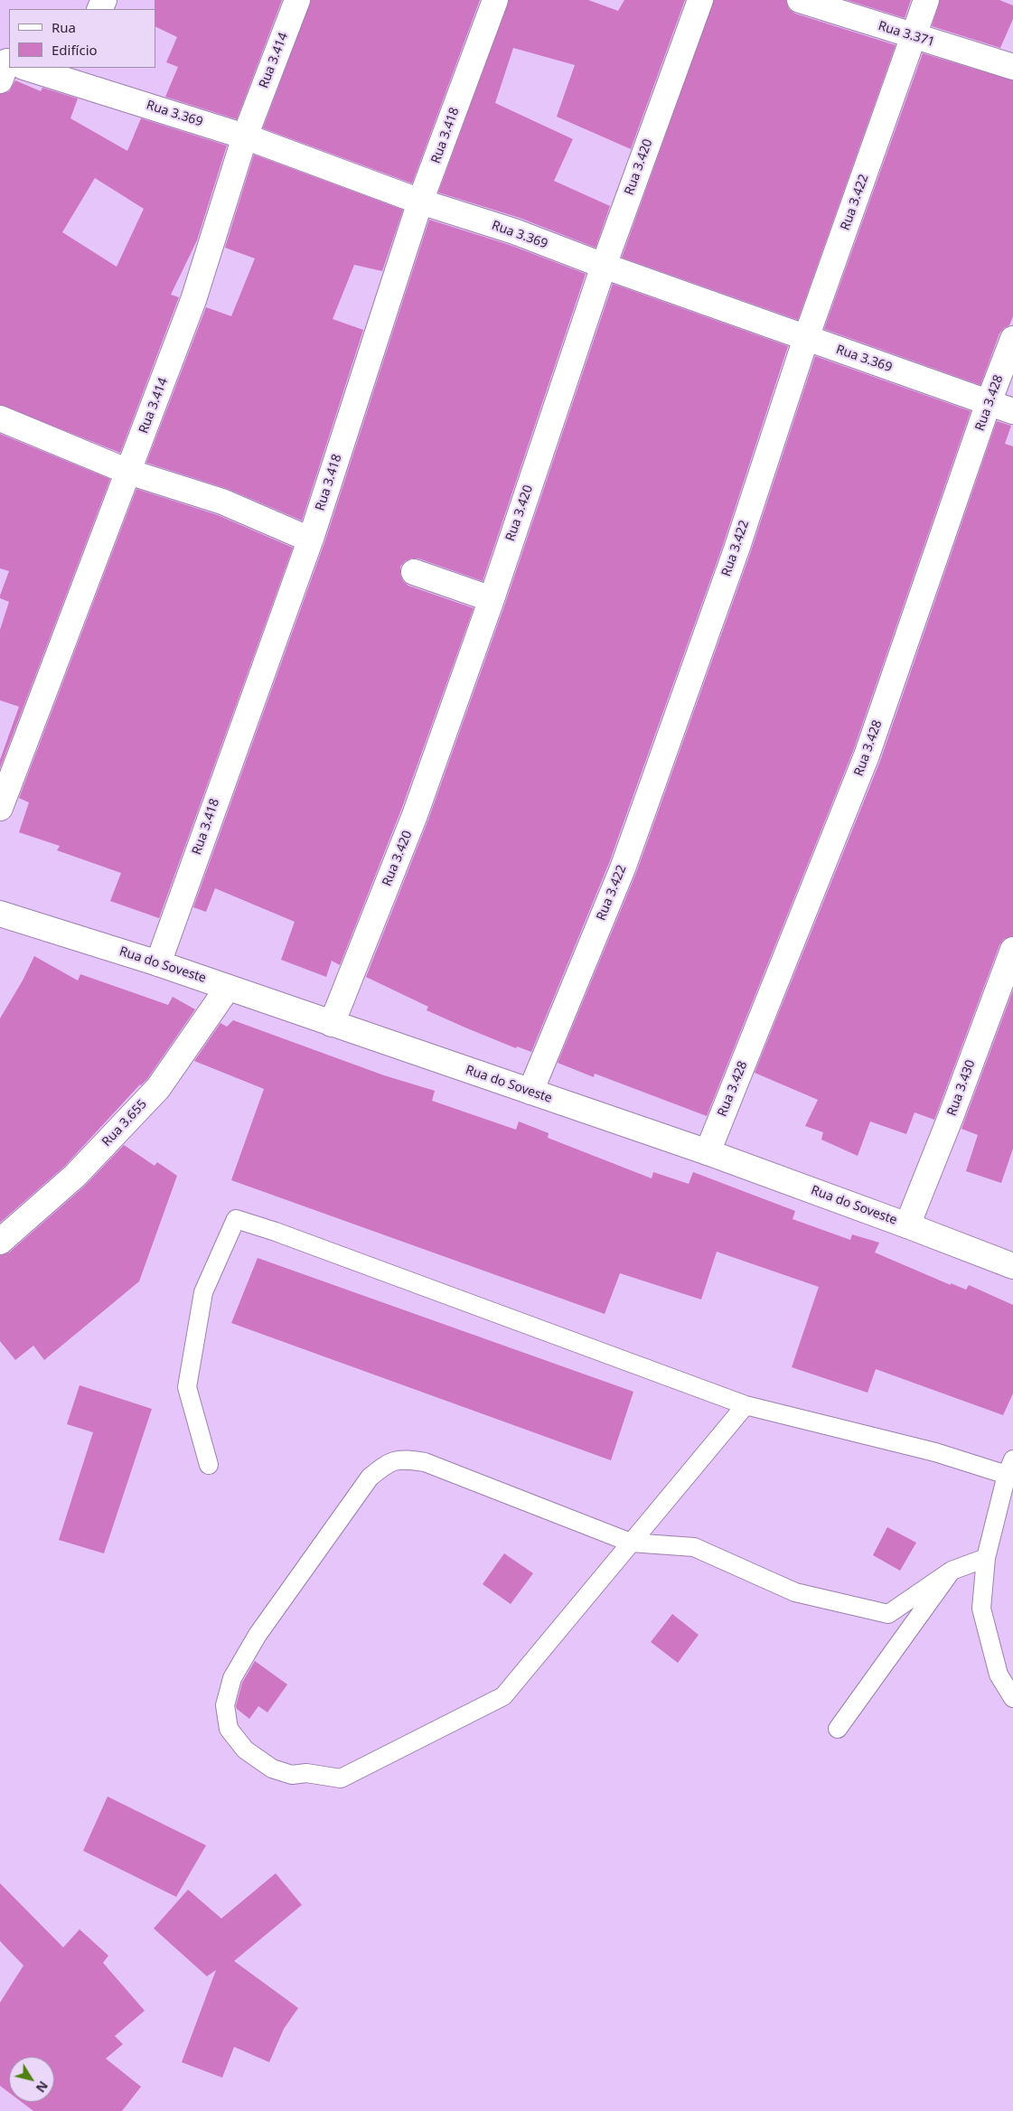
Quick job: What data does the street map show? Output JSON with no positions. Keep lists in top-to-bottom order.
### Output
{
  "streets": {
    "street": [
      "Rua 3.371",
      "Rua 3.414",
      "Rua 3.369",
      "Rua 3.418",
      "Rua 3.420",
      "Rua 3.422",
      "Rua 3.428",
      "Rua do Soveste",
      "Rua 3.430",
      "Rua 3.655"
    ]
  },
  "crossings": [
    ["Rua 3.371", "Rua 3.422"],
    ["Rua 3.414", "Rua 3.369"],
    ["Rua 3.369", "Rua 3.418"],
    ["Rua 3.369", "Rua 3.420"],
    ["Rua 3.369", "Rua 3.422"],
    ["Rua 3.369", "Rua 3.428"],
    ["Rua 3.418", "Rua do Soveste"],
    ["Rua 3.420", "Rua do Soveste"],
    ["Rua 3.422", "Rua do Soveste"],
    ["Rua 3.428", "Rua do Soveste"],
    ["Rua do Soveste", "Rua 3.430"],
    ["Rua do Soveste", "Rua 3.655"]
  ],
  "legend": ["Rua", "Edifício"],
  "north": "bottom right"
}
